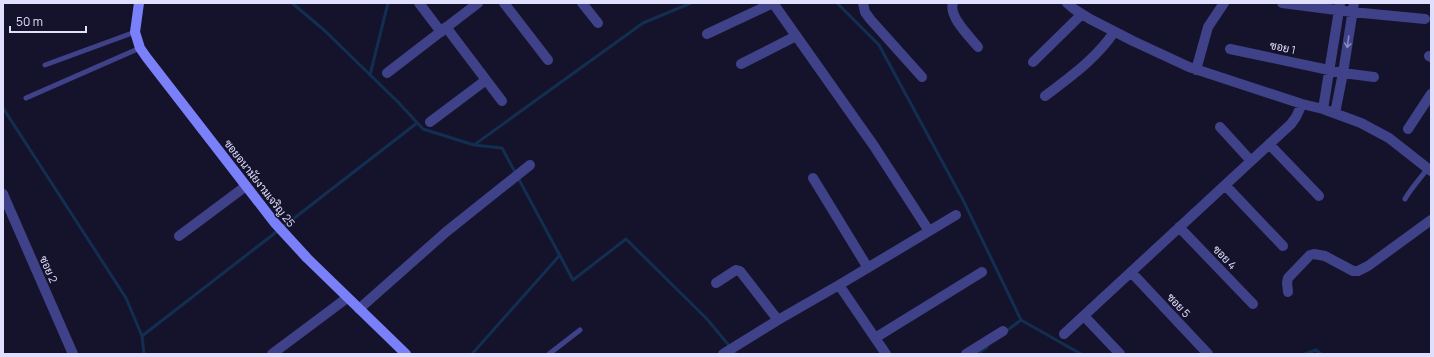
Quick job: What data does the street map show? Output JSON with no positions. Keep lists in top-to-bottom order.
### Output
{
  "streets": {
    "street": [
      "ซอย 1",
      "ซอยอนามัยงามเจริญ 25",
      "ซอย 4",
      "ซอย 2",
      "ซอย 5"
    ]
  },
  "scale_bar": "50 m"
}
